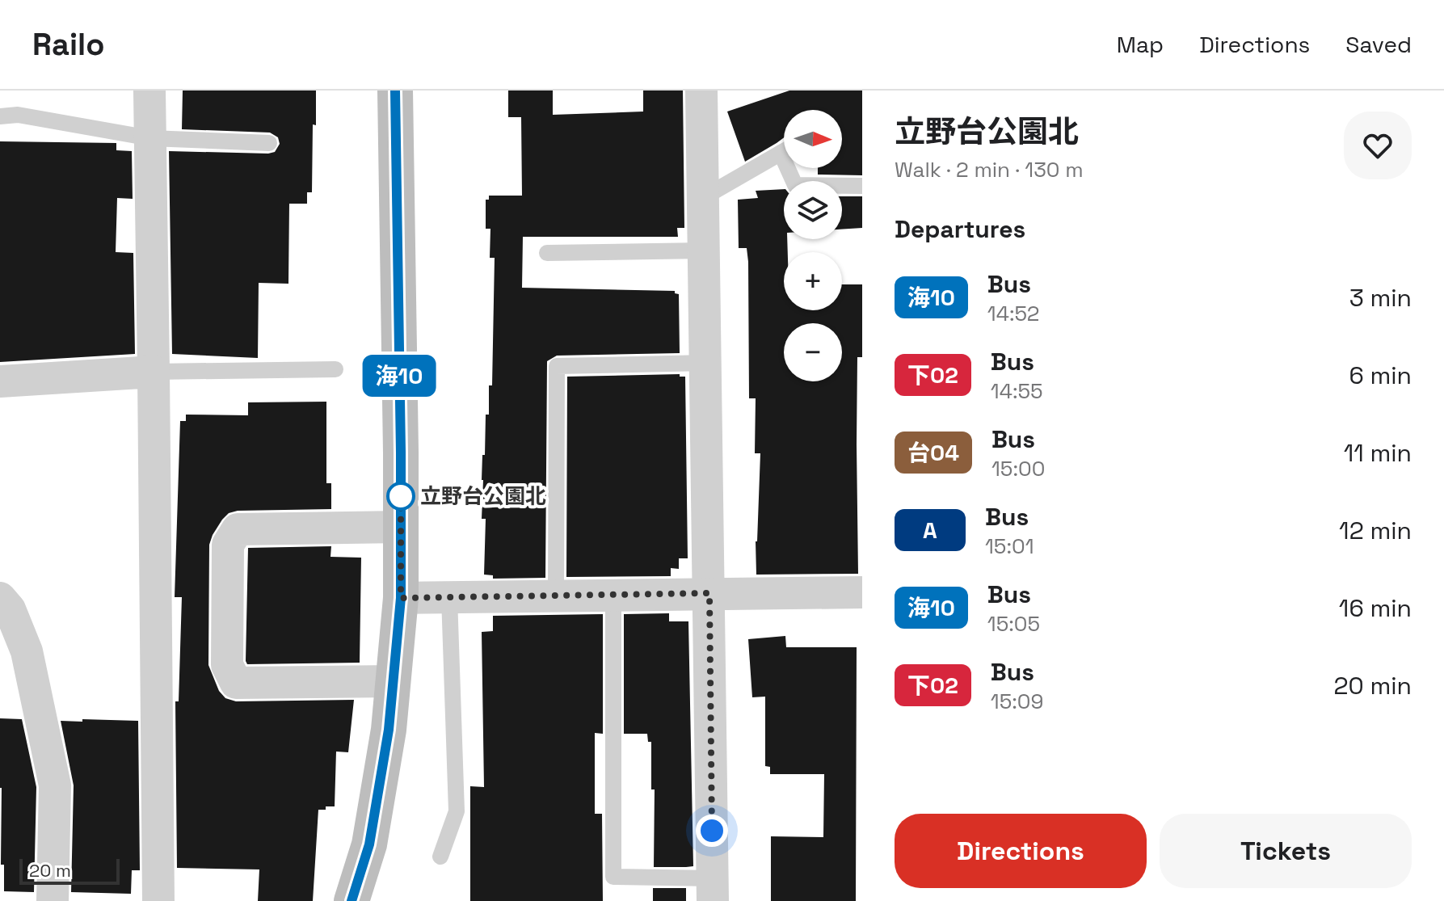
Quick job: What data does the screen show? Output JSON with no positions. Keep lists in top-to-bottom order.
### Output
{
  "places": ["立野台公園北"],
  "lines": ["bus line 海10"],
  "scale_bar": "20 m",
  "north": "right",
  "page": {
    "header": "Railo",
    "nav": ["Map", "Directions", "Saved"],
    "on_map": "海10",
    "heading": [
      ["立野台公園北", "Walk · 2 min · 130 m"],
      "Departures"
    ],
    "map_buttons": ["+", "−"],
    "list": [
      {
        "mark": "海10",
        "name": "Bus",
        "note": "14:52",
        "value": "3 min"
      },
      {
        "mark": "下02",
        "name": "Bus",
        "note": "14:55",
        "value": "6 min"
      },
      {
        "mark": "台04",
        "name": "Bus",
        "note": "15:00",
        "value": "11 min"
      },
      {
        "mark": "A",
        "name": "Bus",
        "note": "15:01",
        "value": "12 min"
      },
      {
        "mark": "海10",
        "name": "Bus",
        "note": "15:05",
        "value": "16 min"
      },
      {
        "mark": "下02",
        "name": "Bus",
        "note": "15:09",
        "value": "20 min"
      }
    ],
    "buttons": ["Directions", "Tickets"],
    "scale": "20 m"
  }
}
